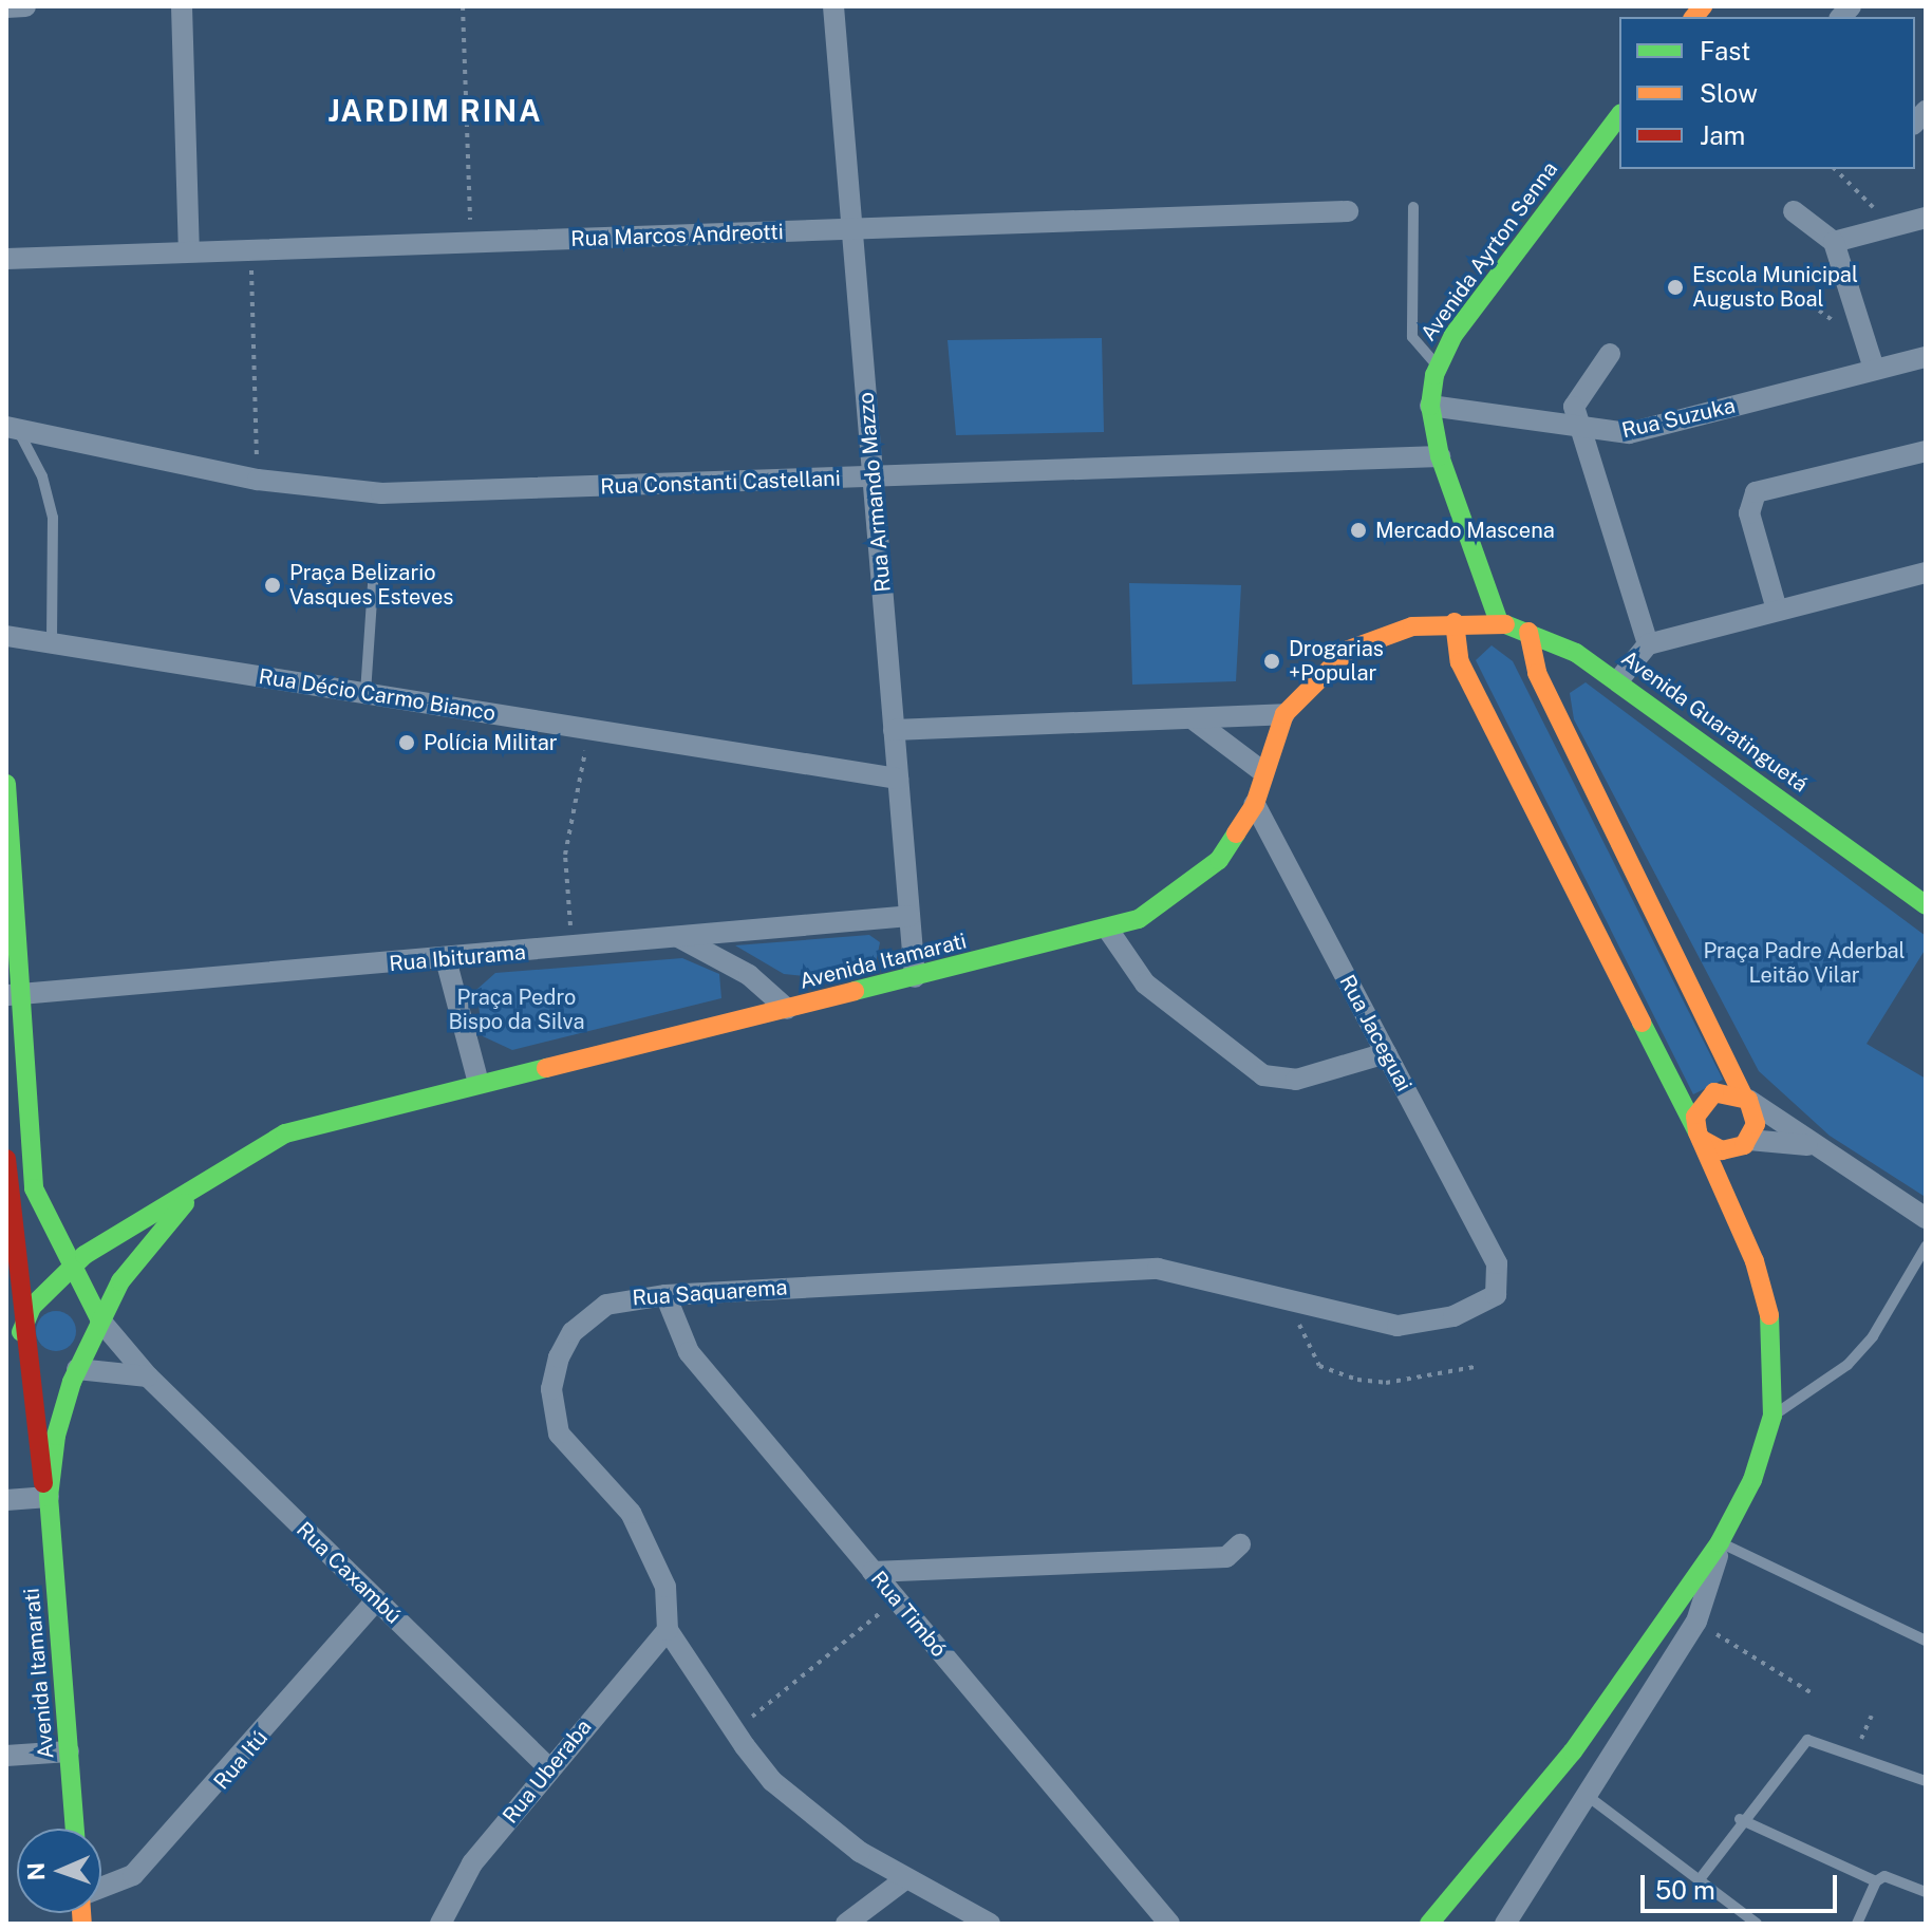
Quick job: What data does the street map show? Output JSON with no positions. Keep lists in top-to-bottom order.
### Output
{
  "streets": {
    "main road": ["Avenida Ayrton Senna", "Avenida Guaratinguetá", "Avenida Itamarati"],
    "street": [
      "Rua Marcos Andreotti",
      "Rua Suzuka",
      "Rua Constanti Castellani",
      "Rua Armando Mazzo",
      "Rua Décio Carmo Bianco",
      "Rua Ibiturama",
      "Rua Jaceguai",
      "Rua Saquarema",
      "Rua Caxambú",
      "Rua Timbó",
      "Rua Itú",
      "Rua Uberaba"
    ]
  },
  "crossings": [
    ["Rua Marcos Andreotti", "Rua Armando Mazzo"],
    ["Avenida Ayrton Senna", "Rua Suzuka"],
    ["Avenida Ayrton Senna", "Rua Constanti Castellani"],
    ["Avenida Ayrton Senna", "Avenida Guaratinguetá"],
    ["Rua Constanti Castellani", "Rua Armando Mazzo"],
    ["Rua Armando Mazzo", "Rua Décio Carmo Bianco"],
    ["Rua Armando Mazzo", "Rua Ibiturama"],
    ["Rua Armando Mazzo", "Avenida Itamarati"],
    ["Avenida Guaratinguetá", "Avenida Itamarati"],
    ["Avenida Itamarati", "Rua Jaceguai"],
    ["Avenida Itamarati", "Rua Caxambú"],
    ["Rua Jaceguai", "Rua Saquarema"],
    ["Rua Saquarema", "Rua Timbó"],
    ["Rua Saquarema", "Rua Uberaba"],
    ["Rua Caxambú", "Rua Itú"],
    ["Rua Caxambú", "Rua Uberaba"]
  ],
  "districts": ["JARDIM RINA"],
  "parks": ["Praça Padre Aderbal Leitão Vilar", "Praça Pedro Bispo da Silva"],
  "places": [
    "Escola Municipal Augusto Boal",
    "Mercado Mascena",
    "Praça Belizario Vasques Esteves",
    "Drogarias +Popular",
    "Polícia Militar"
  ],
  "legend": ["Fast", "Slow", "Jam"],
  "scale_bar": "50 m",
  "north": "left"
}
